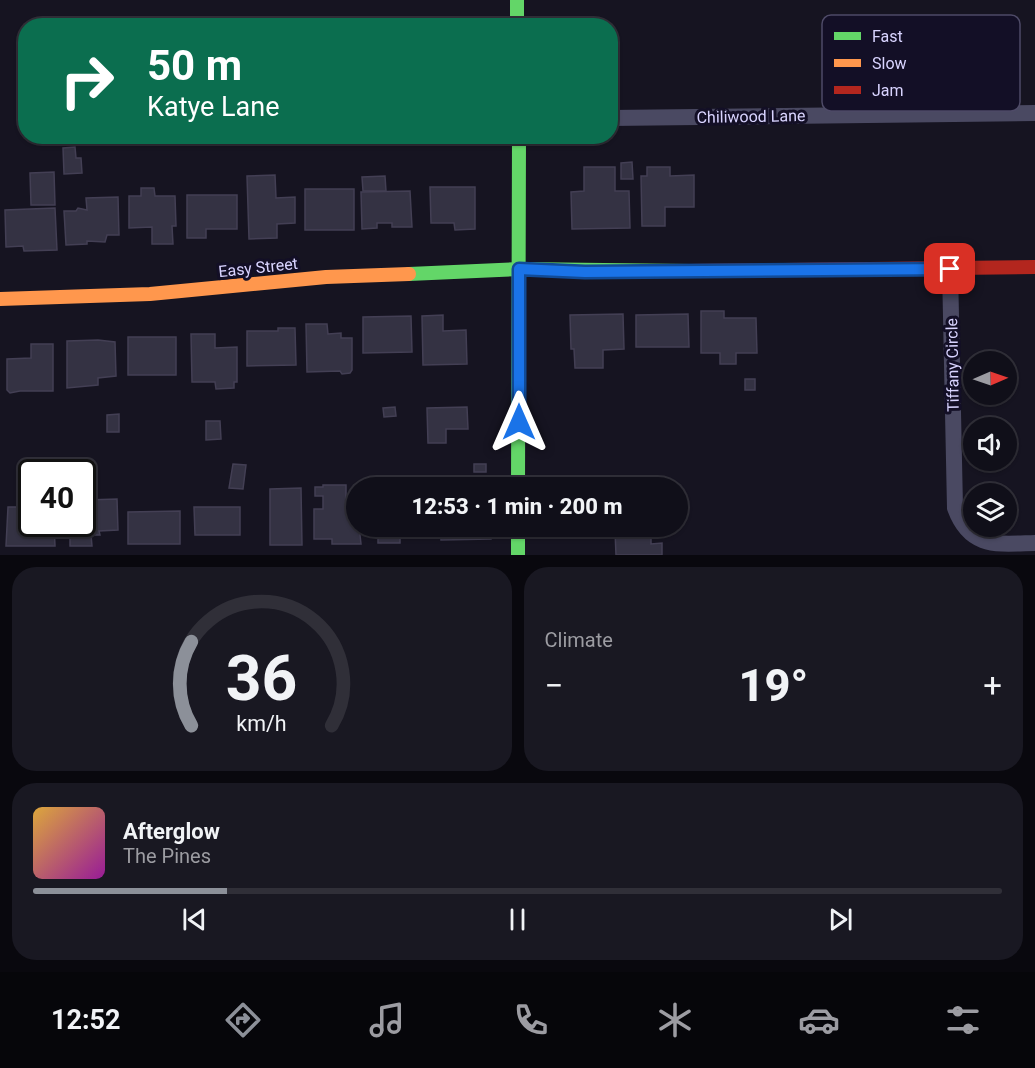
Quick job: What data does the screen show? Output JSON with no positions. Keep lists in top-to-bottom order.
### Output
{
  "streets": {
    "street": ["Chiliwood Lane", "Easy Street", "Tiffany Circle"]
  },
  "crossings": [
    ["Easy Street", "Tiffany Circle"]
  ],
  "legend": ["Fast", "Slow", "Jam"],
  "north": "right",
  "page": {
    "turn": ["50 m", "Katye Lane"],
    "limit": "40",
    "trip": "12:53 · 1 min · 200 m",
    "tile": "Climate",
    "heat": ["−", "19°", "+"],
    "song": ["Afterglow", "The Pines"],
    "tabs": "12:52",
    "gauge": ["36", "km/h"]
  }
}
